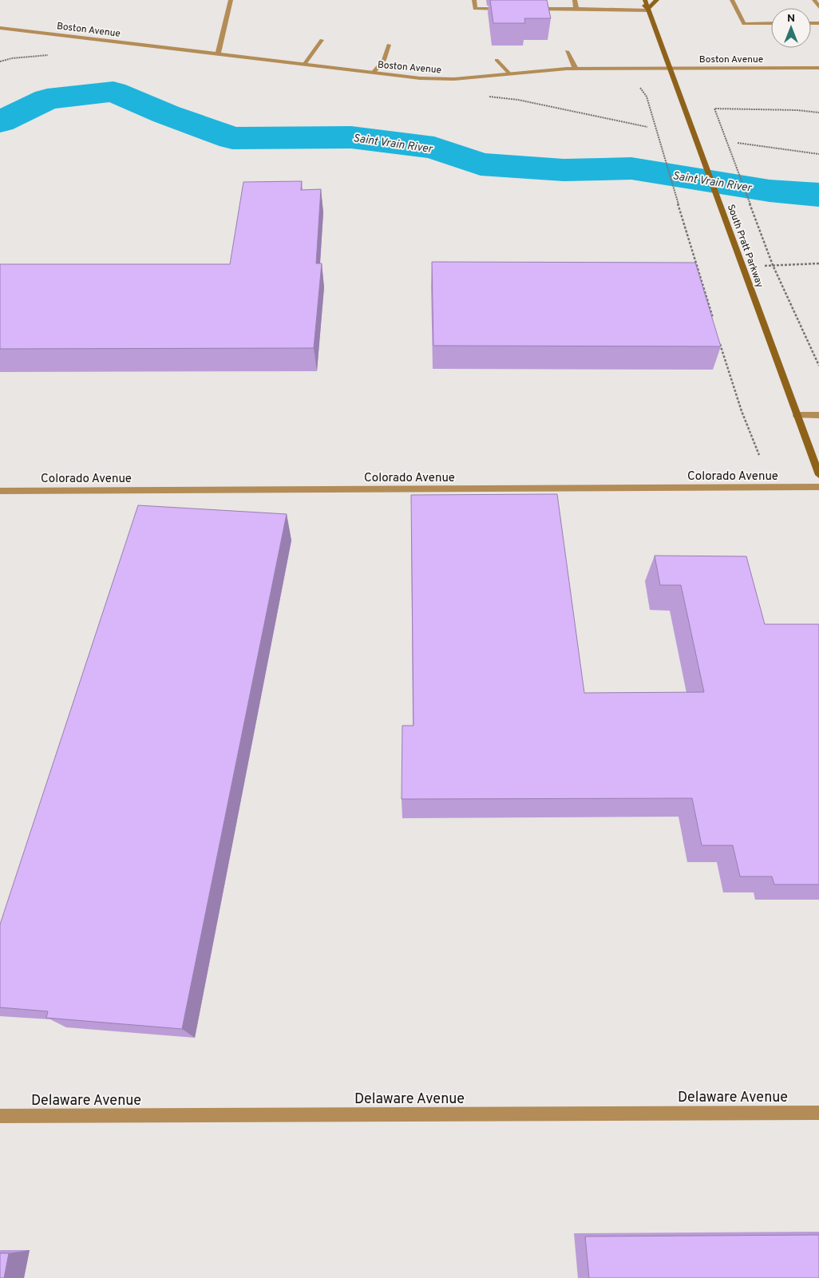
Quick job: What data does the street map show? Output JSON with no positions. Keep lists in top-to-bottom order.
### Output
{
  "streets": {
    "main road": ["South Pratt Parkway"],
    "street": ["Boston Avenue", "Colorado Avenue", "Delaware Avenue"]
  },
  "crossings": [
    ["Boston Avenue", "South Pratt Parkway"]
  ],
  "water": ["Saint Vrain River"],
  "north": "top"
}
